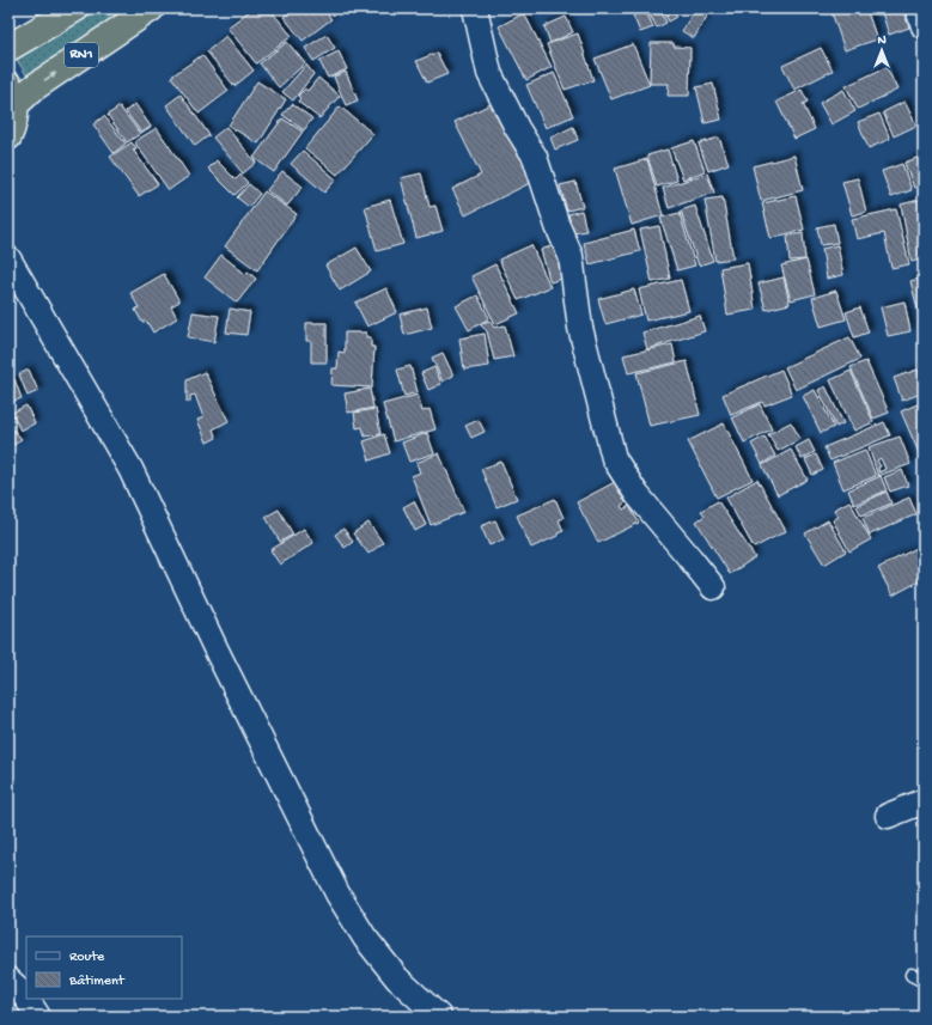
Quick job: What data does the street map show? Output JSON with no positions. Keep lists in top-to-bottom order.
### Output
{
  "streets": {
    "highway": ["RN1"]
  },
  "legend": ["Route", "Bâtiment"],
  "north": "top"
}
